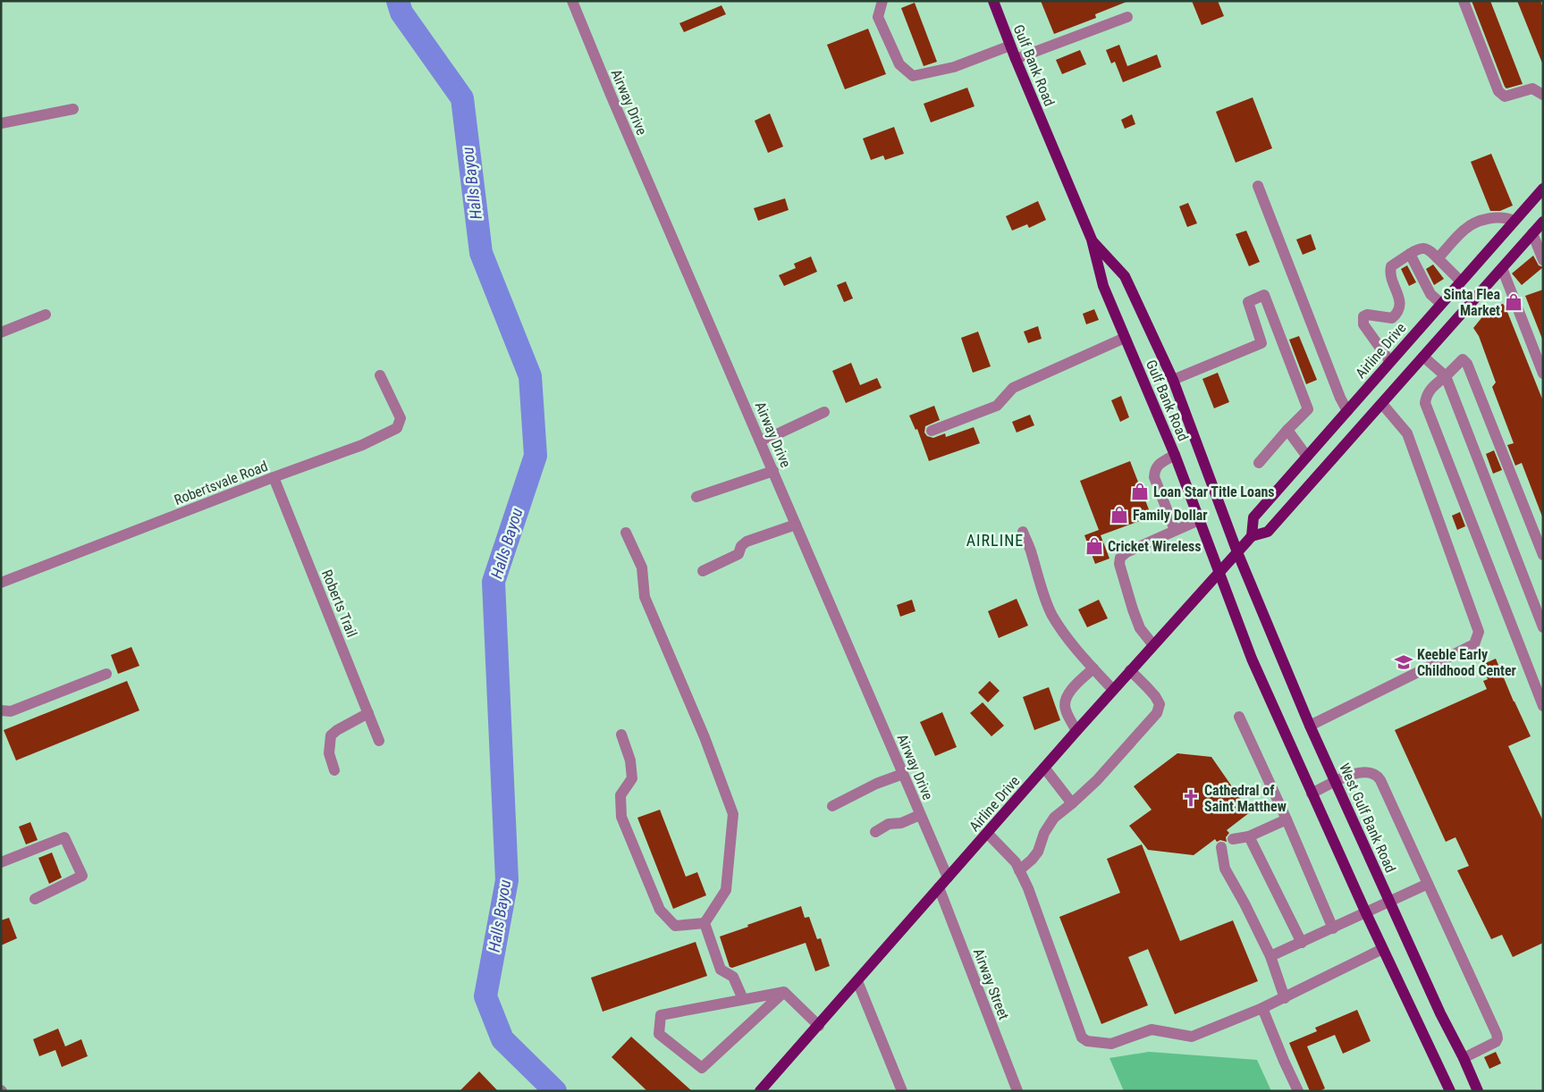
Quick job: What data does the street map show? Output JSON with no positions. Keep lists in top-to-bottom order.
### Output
{
  "streets": {
    "main road": ["Gulf Bank Road", "Airline Drive", "West Gulf Bank Road"],
    "street": [
      "Airway Drive",
      "Robertsvale Road",
      "Roberts Trail",
      "Airway Street"
    ]
  },
  "crossings": [
    ["Gulf Bank Road", "Airline Drive"],
    ["Gulf Bank Road", "West Gulf Bank Road"],
    ["Airway Drive", "Airline Drive"],
    ["Airline Drive", "West Gulf Bank Road"],
    ["Airline Drive", "Airway Street"],
    ["Robertsvale Road", "Roberts Trail"]
  ],
  "districts": ["AIRLINE"],
  "water": ["Halls Bayou"],
  "places": {
    "shop": [
      "Sinta Flea Market",
      "Loan Star Title Loans",
      "Family Dollar",
      "Cricket Wireless"
    ],
    "school or university": ["Keeble Early Childhood Center"],
    "church": ["Cathedral of Saint Matthew"]
  }
}
